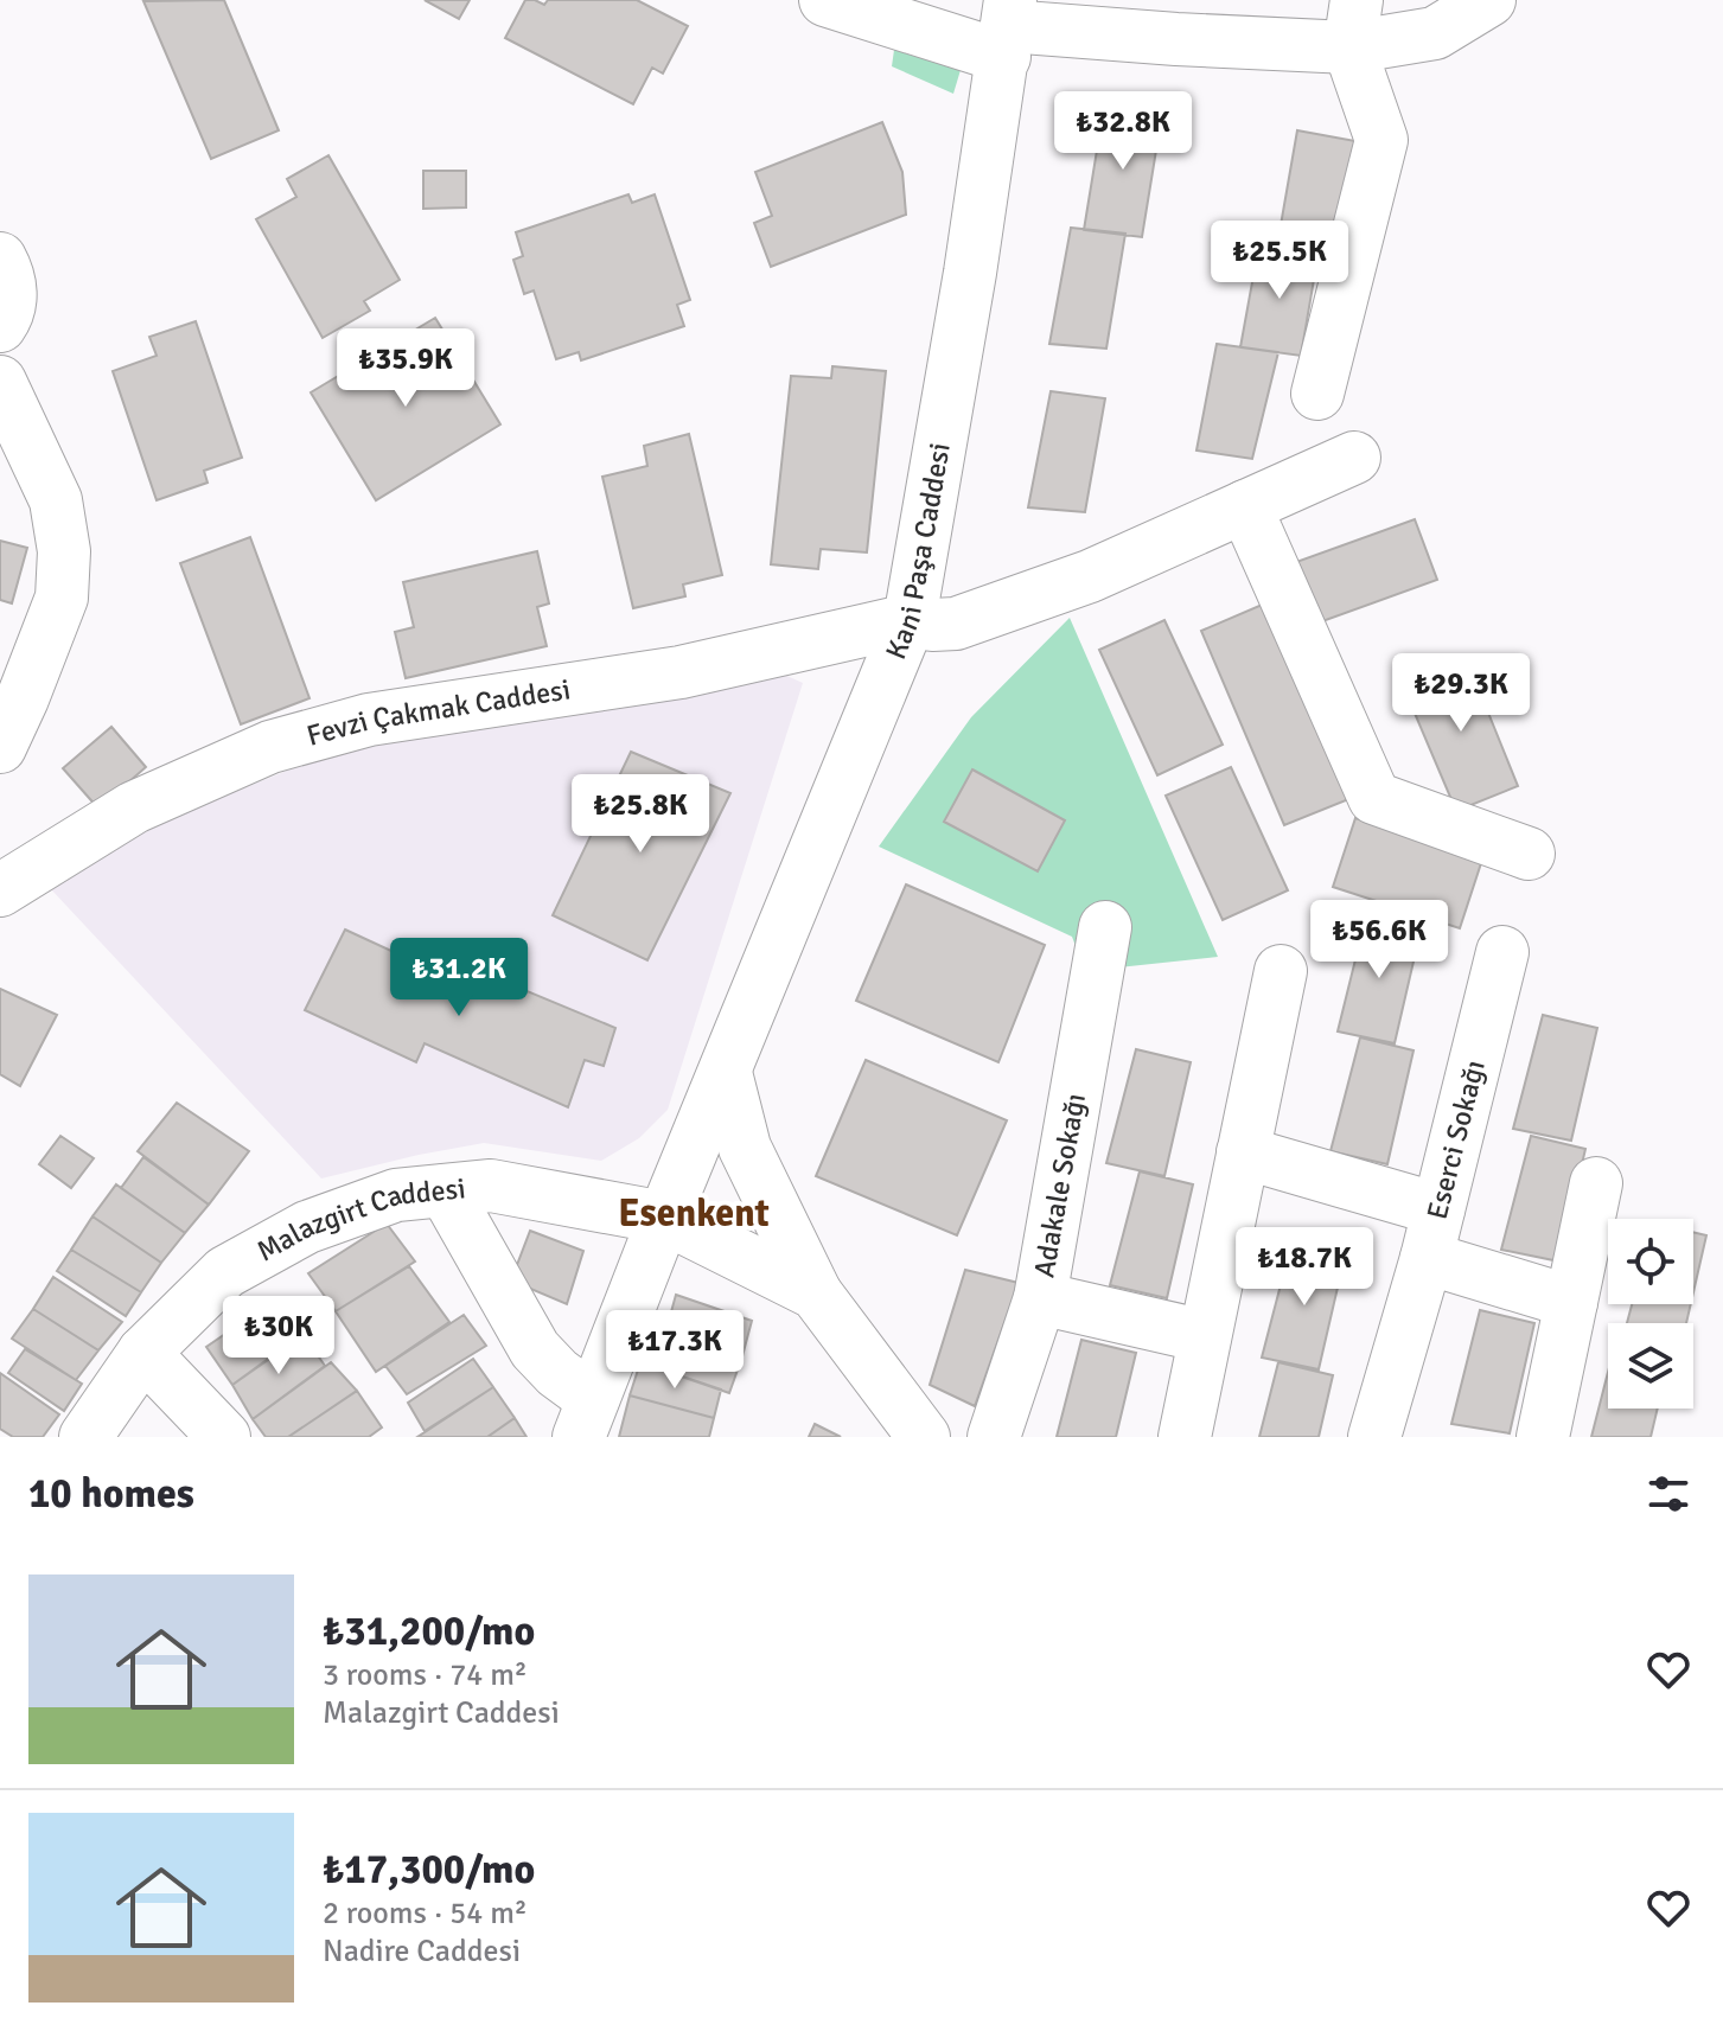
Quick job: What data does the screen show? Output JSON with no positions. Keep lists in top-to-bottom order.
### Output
{
  "streets": {
    "street": [
      "Kani Paşa Caddesi",
      "Fevzi Çakmak Caddesi",
      "Eserci Sokağı",
      "Adakale Sokağı",
      "Malazgirt Caddesi"
    ]
  },
  "crossings": [
    ["Kani Paşa Caddesi", "Fevzi Çakmak Caddesi"],
    ["Kani Paşa Caddesi", "Malazgirt Caddesi"]
  ],
  "districts": ["Esenkent"],
  "page": {
    "price": [
      "₺32.8K",
      "₺25.5K",
      "₺35.9K",
      "₺29.3K",
      "₺25.8K",
      "₺56.6K",
      "₺31.2K",
      "₺18.7K",
      "₺30K",
      "₺17.3K"
    ],
    "heading": "10 homes",
    "list": [
      {
        "name": "₺31,200/mo",
        "note": "3 rooms · 74 m² · Malazgirt Caddesi"
      },
      {
        "name": "₺17,300/mo",
        "note": "2 rooms · 54 m² · Nadire Caddesi"
      }
    ]
  }
}
